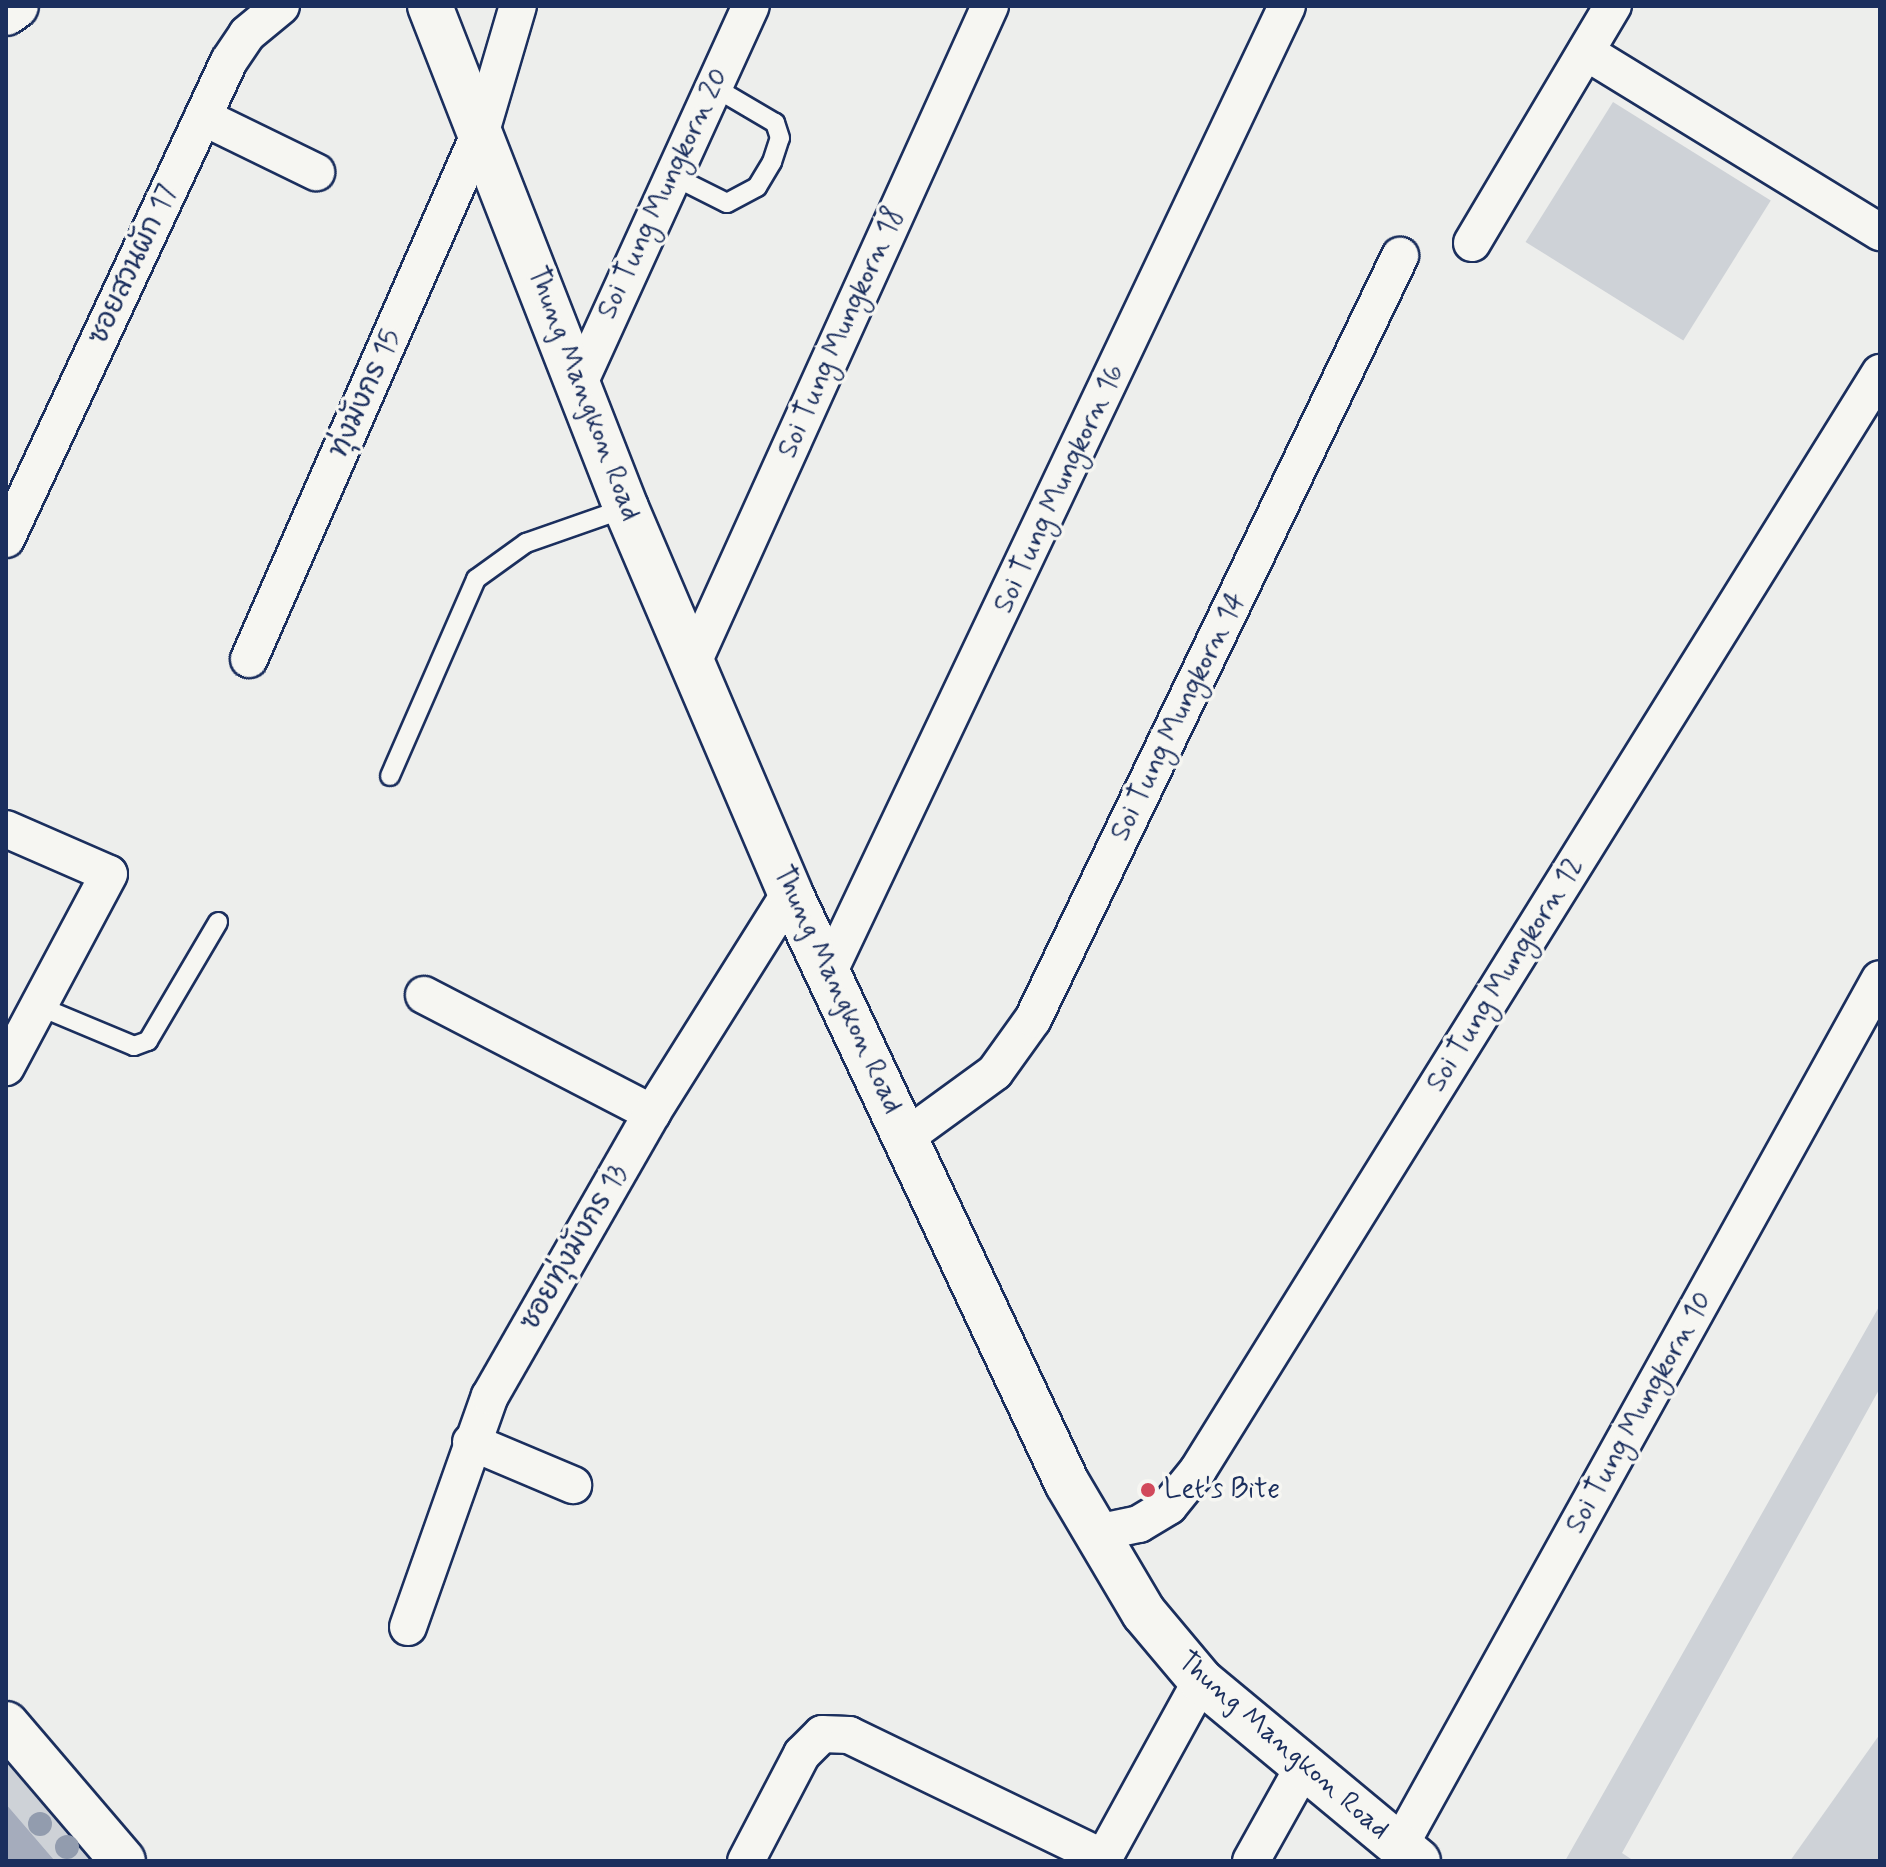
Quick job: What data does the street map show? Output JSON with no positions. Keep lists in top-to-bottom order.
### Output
{
  "streets": {
    "street": [
      "Soi Tung Mungkorn 20",
      "ซอยสวนผัก 17",
      "Soi Tung Mungkorn 18",
      "ทุ่งมังกร 15",
      "Thung Mangkon Road",
      "Soi Tung Mungkorn 16",
      "Soi Tung Mungkorn 14",
      "Soi Tung Mungkorn 12",
      "ซอยทุ่งมังกร 13",
      "Soi Tung Mungkorn 10"
    ]
  },
  "crossings": [
    ["Soi Tung Mungkorn 20", "Thung Mangkon Road"],
    ["Soi Tung Mungkorn 18", "Thung Mangkon Road"],
    ["ทุ่งมังกร 15", "Thung Mangkon Road"],
    ["Thung Mangkon Road", "Soi Tung Mungkorn 16"],
    ["Thung Mangkon Road", "Soi Tung Mungkorn 14"],
    ["Thung Mangkon Road", "Soi Tung Mungkorn 12"],
    ["Thung Mangkon Road", "ซอยทุ่งมังกร 13"],
    ["Thung Mangkon Road", "Soi Tung Mungkorn 10"]
  ],
  "places": ["Let's Bite"]
}
